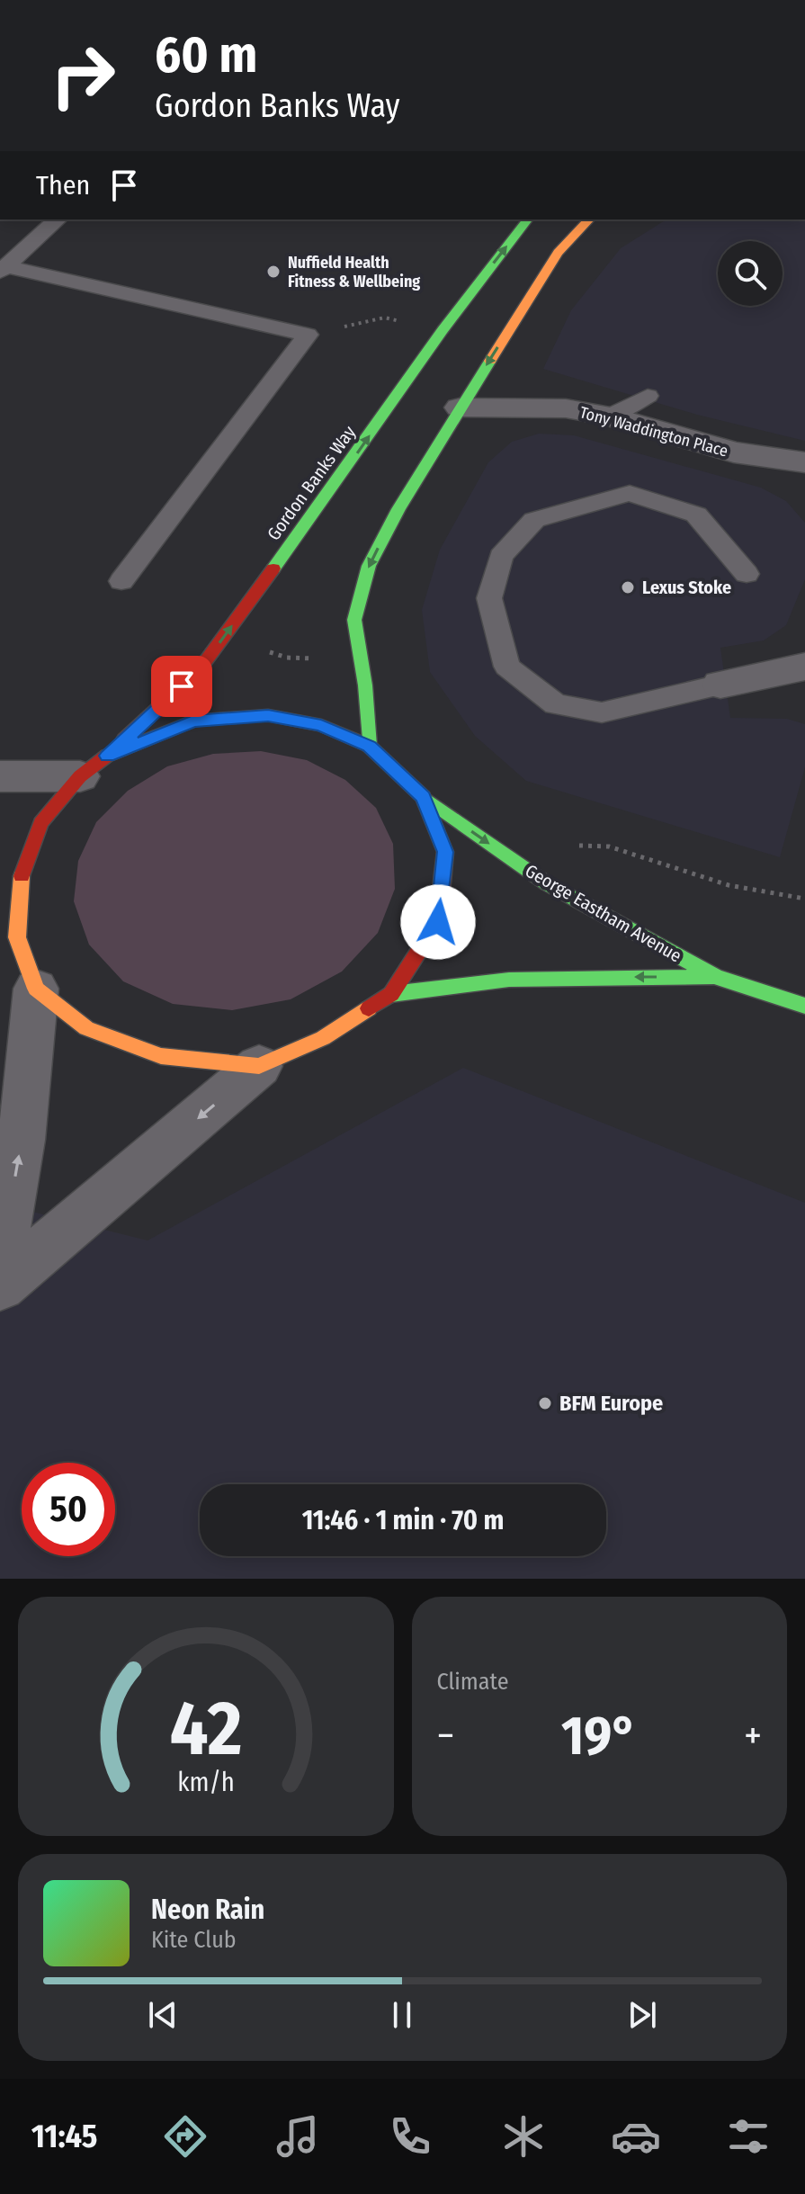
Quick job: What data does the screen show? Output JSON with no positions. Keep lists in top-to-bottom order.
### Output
{
  "streets": {
    "main road": ["Gordon Banks Way", "George Eastham Avenue"],
    "street": ["Tony Waddington Place"]
  },
  "crossings": [
    ["Gordon Banks Way", "George Eastham Avenue"]
  ],
  "places": ["Nuffield Health Fitness & Wellbeing", "Lexus Stoke", "BFM Europe"],
  "page": {
    "turn": ["60 m", "Gordon Banks Way"],
    "then": "Then",
    "limit": "50",
    "trip": "11:46 · 1 min · 70 m",
    "tile": "Climate",
    "heat": ["−", "19°", "+"],
    "song": ["Neon Rain", "Kite Club"],
    "tabs": "11:45",
    "gauge": ["42", "km/h"]
  }
}
